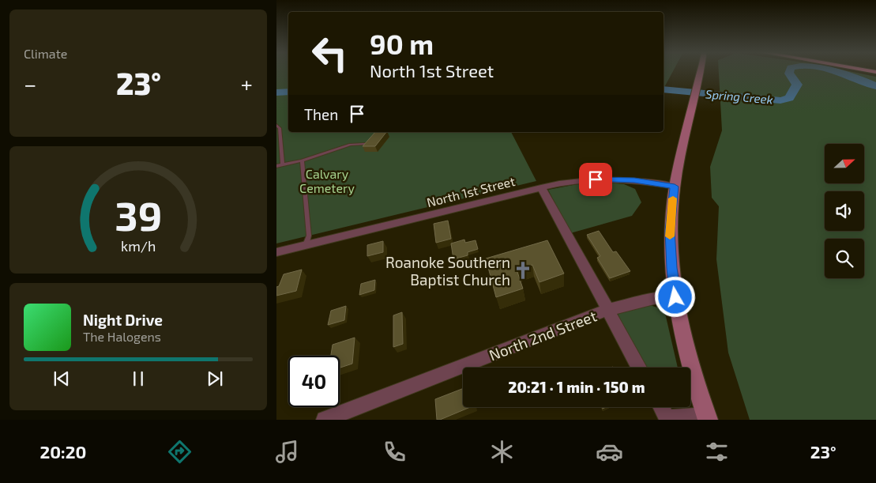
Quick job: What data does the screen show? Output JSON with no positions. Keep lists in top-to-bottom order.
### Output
{
  "streets": {
    "street": ["North 1st Street", "North 2nd Street"]
  },
  "water": ["Spring Creek"],
  "parks": ["Calvary Cemetery"],
  "places": {
    "church": ["Roanoke Southern Baptist Church"]
  },
  "north": "right",
  "page": {
    "tile": "Climate",
    "turn": ["90 m", "North 1st Street"],
    "heat": ["−", "23°", "+"],
    "then": "Then",
    "song": ["Night Drive", "The Halogens"],
    "limit": "40",
    "trip": "20:21 · 1 min · 150 m",
    "tabs": ["20:20", "23°"],
    "gauge": ["39", "km/h"]
  }
}
